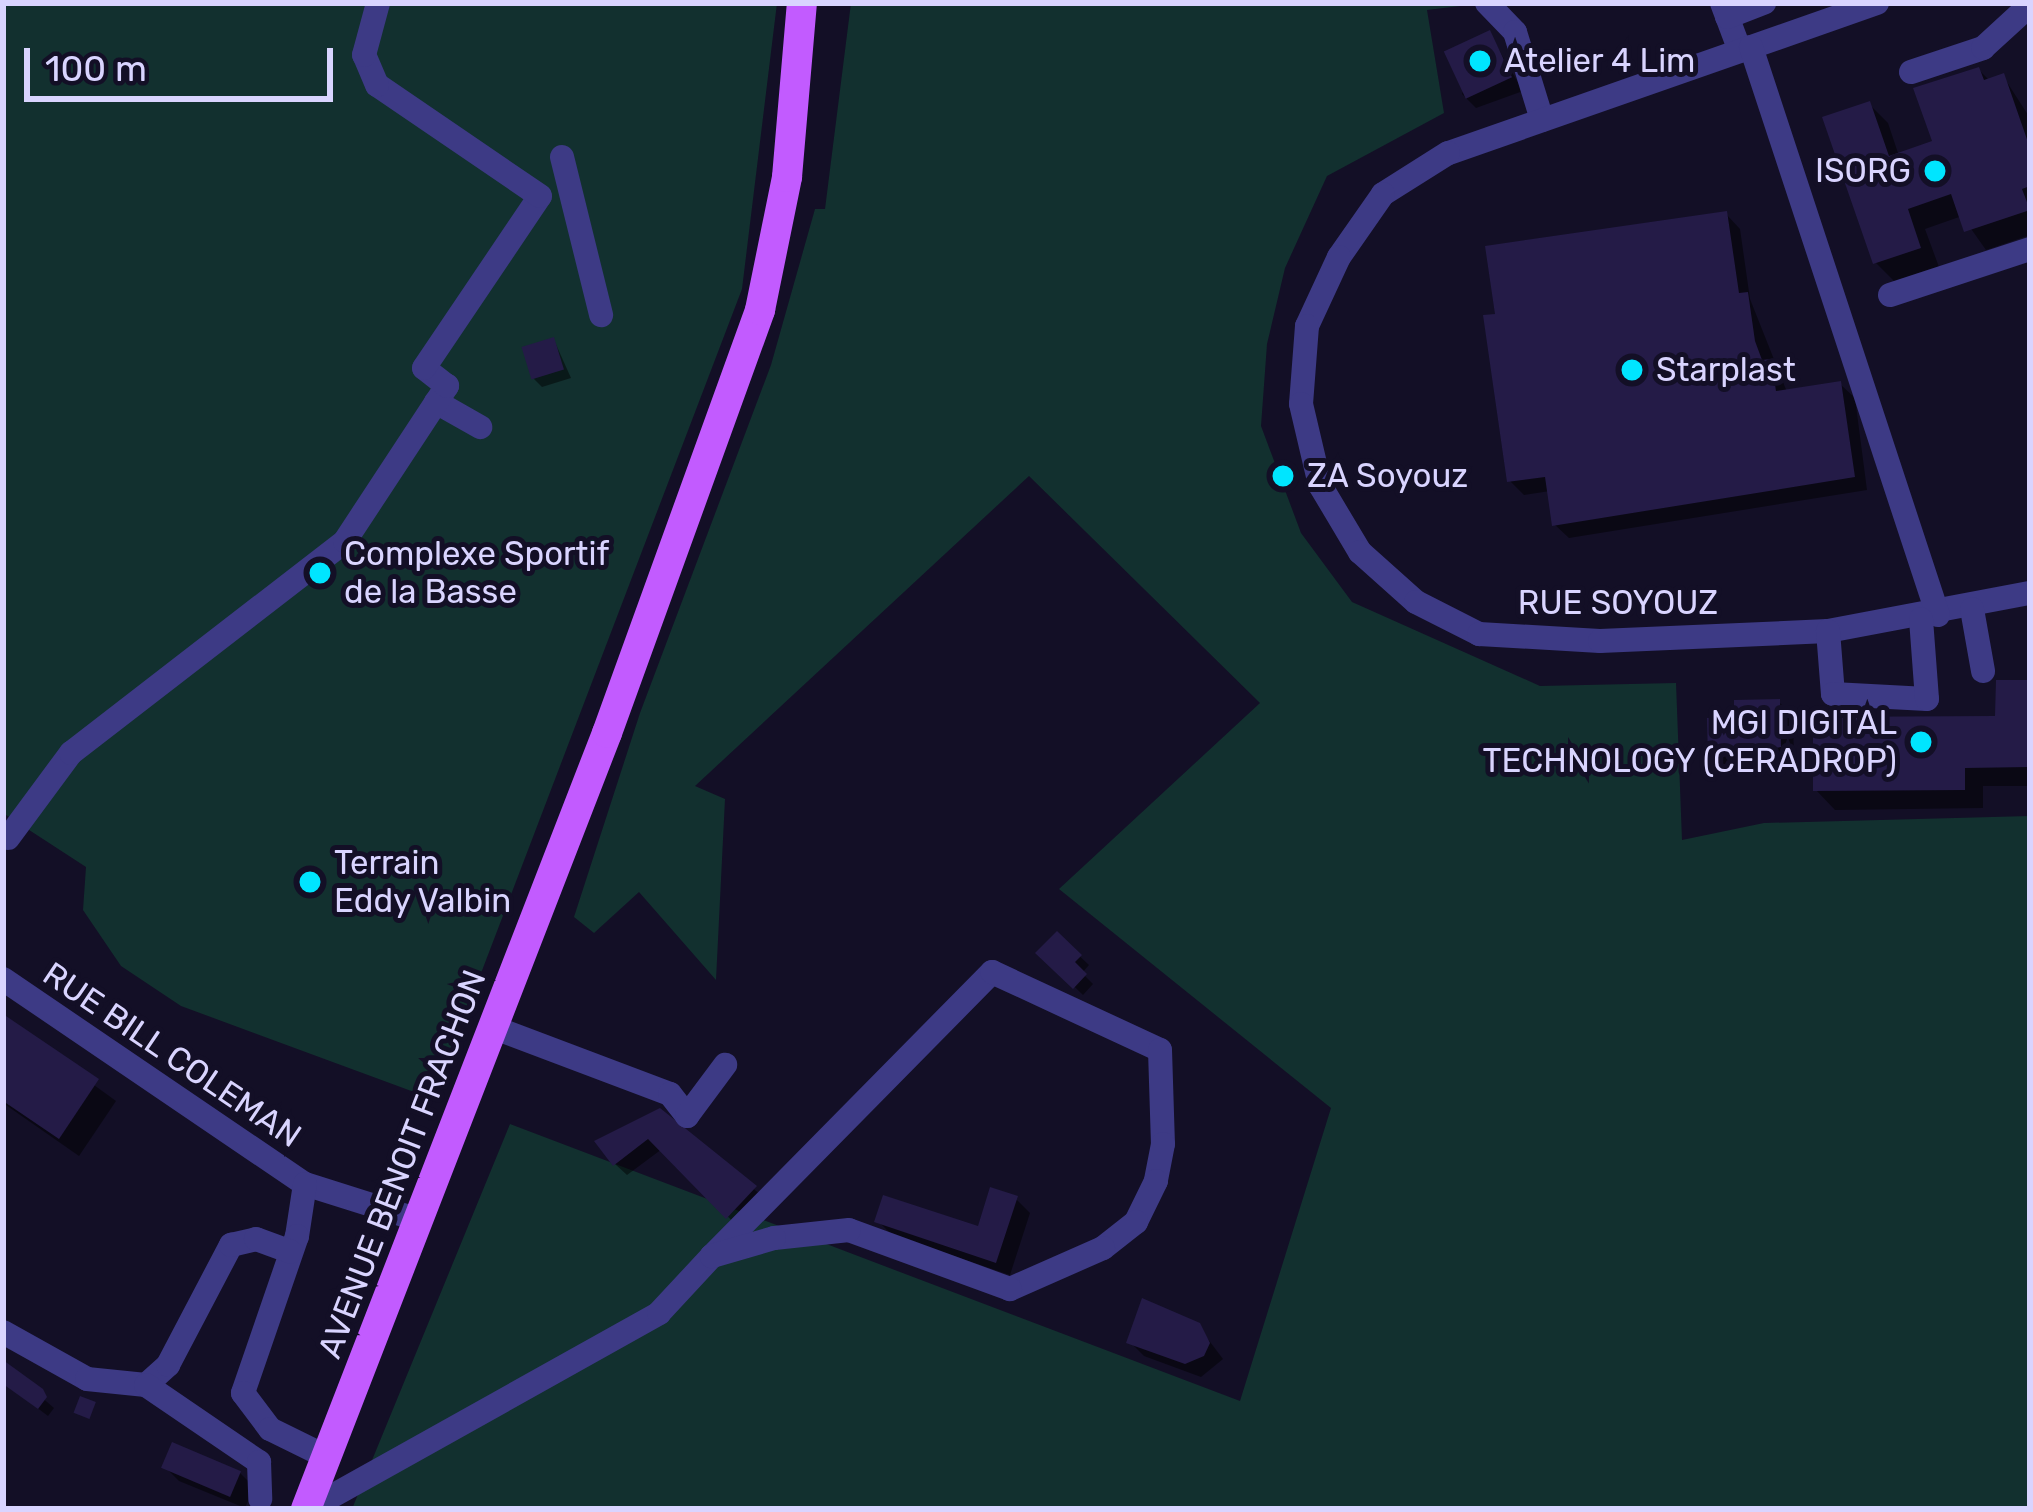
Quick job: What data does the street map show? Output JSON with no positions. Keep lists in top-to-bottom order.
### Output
{
  "streets": {
    "main road": ["AVENUE BENOIT FRACHON"],
    "street": ["RUE SOYOUZ", "RUE BILL COLEMAN"]
  },
  "crossings": [
    ["RUE BILL COLEMAN", "AVENUE BENOIT FRACHON"]
  ],
  "places": [
    "Atelier 4 Lim",
    "ISORG",
    "Starplast",
    "ZA Soyouz",
    "Complexe Sportif de la Basse",
    "MGI DIGITAL TECHNOLOGY (CERADROP)",
    "Terrain Eddy Valbin"
  ],
  "scale_bar": "100 m"
}
